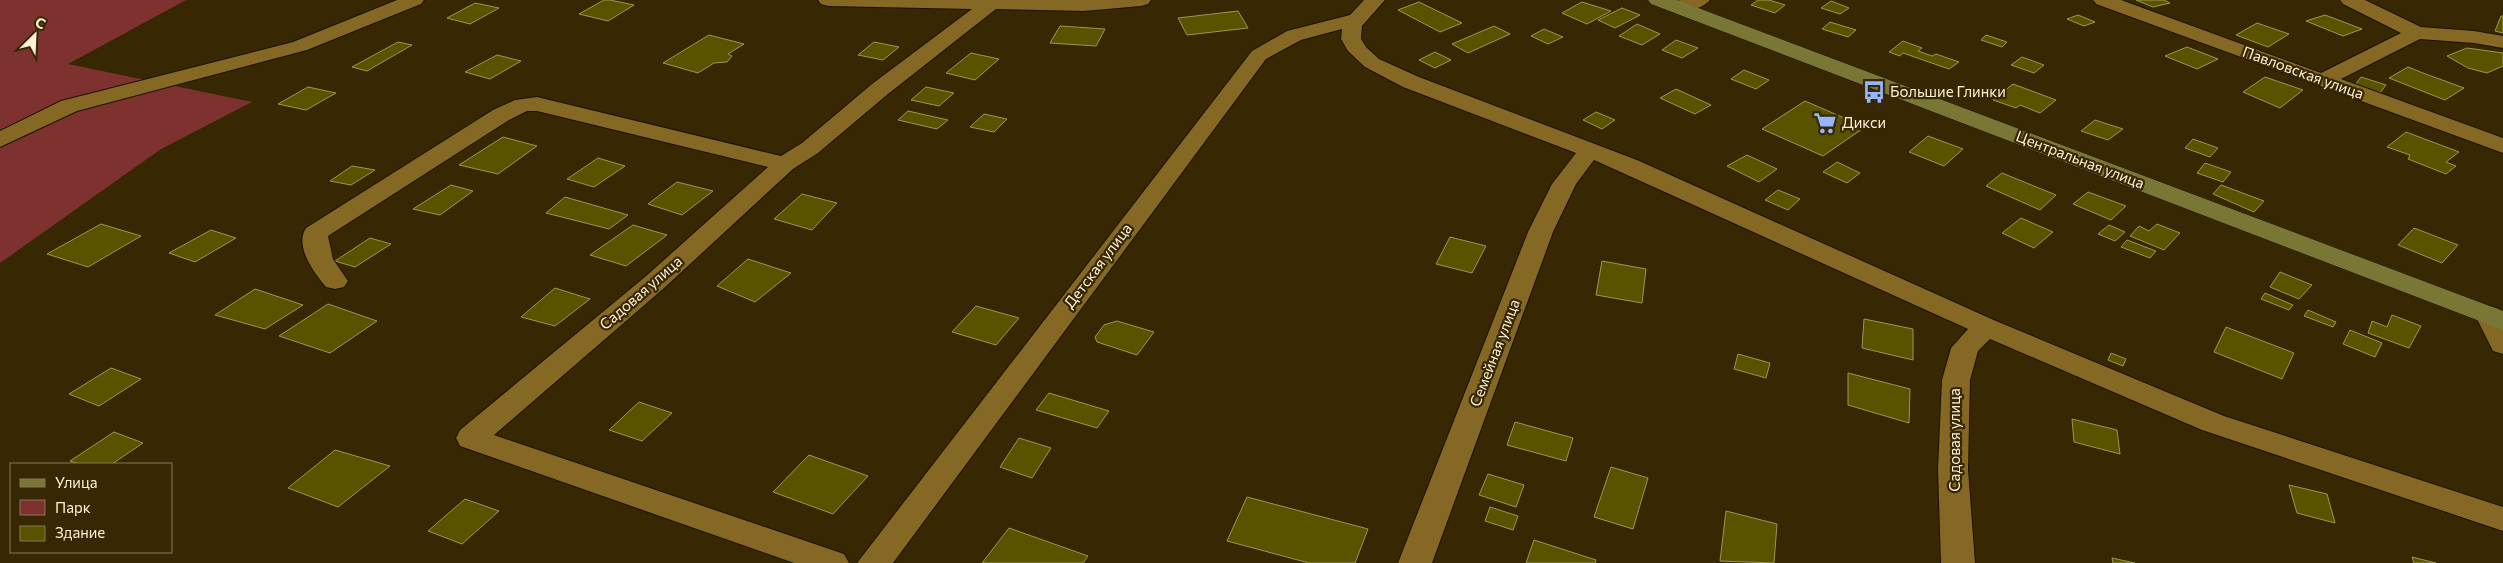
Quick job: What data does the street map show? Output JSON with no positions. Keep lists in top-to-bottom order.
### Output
{
  "streets": {
    "main road": ["Центральная улица"],
    "street": [
      "Павловская улица",
      "Детская улица",
      "Садовая улица",
      "Семейная улица"
    ]
  },
  "places": {
    "bus stop": ["Большие Глинки"],
    "supermarket": ["Дикси"]
  },
  "legend": ["Улица", "Парк", "Здание"],
  "north": "top right"
}
